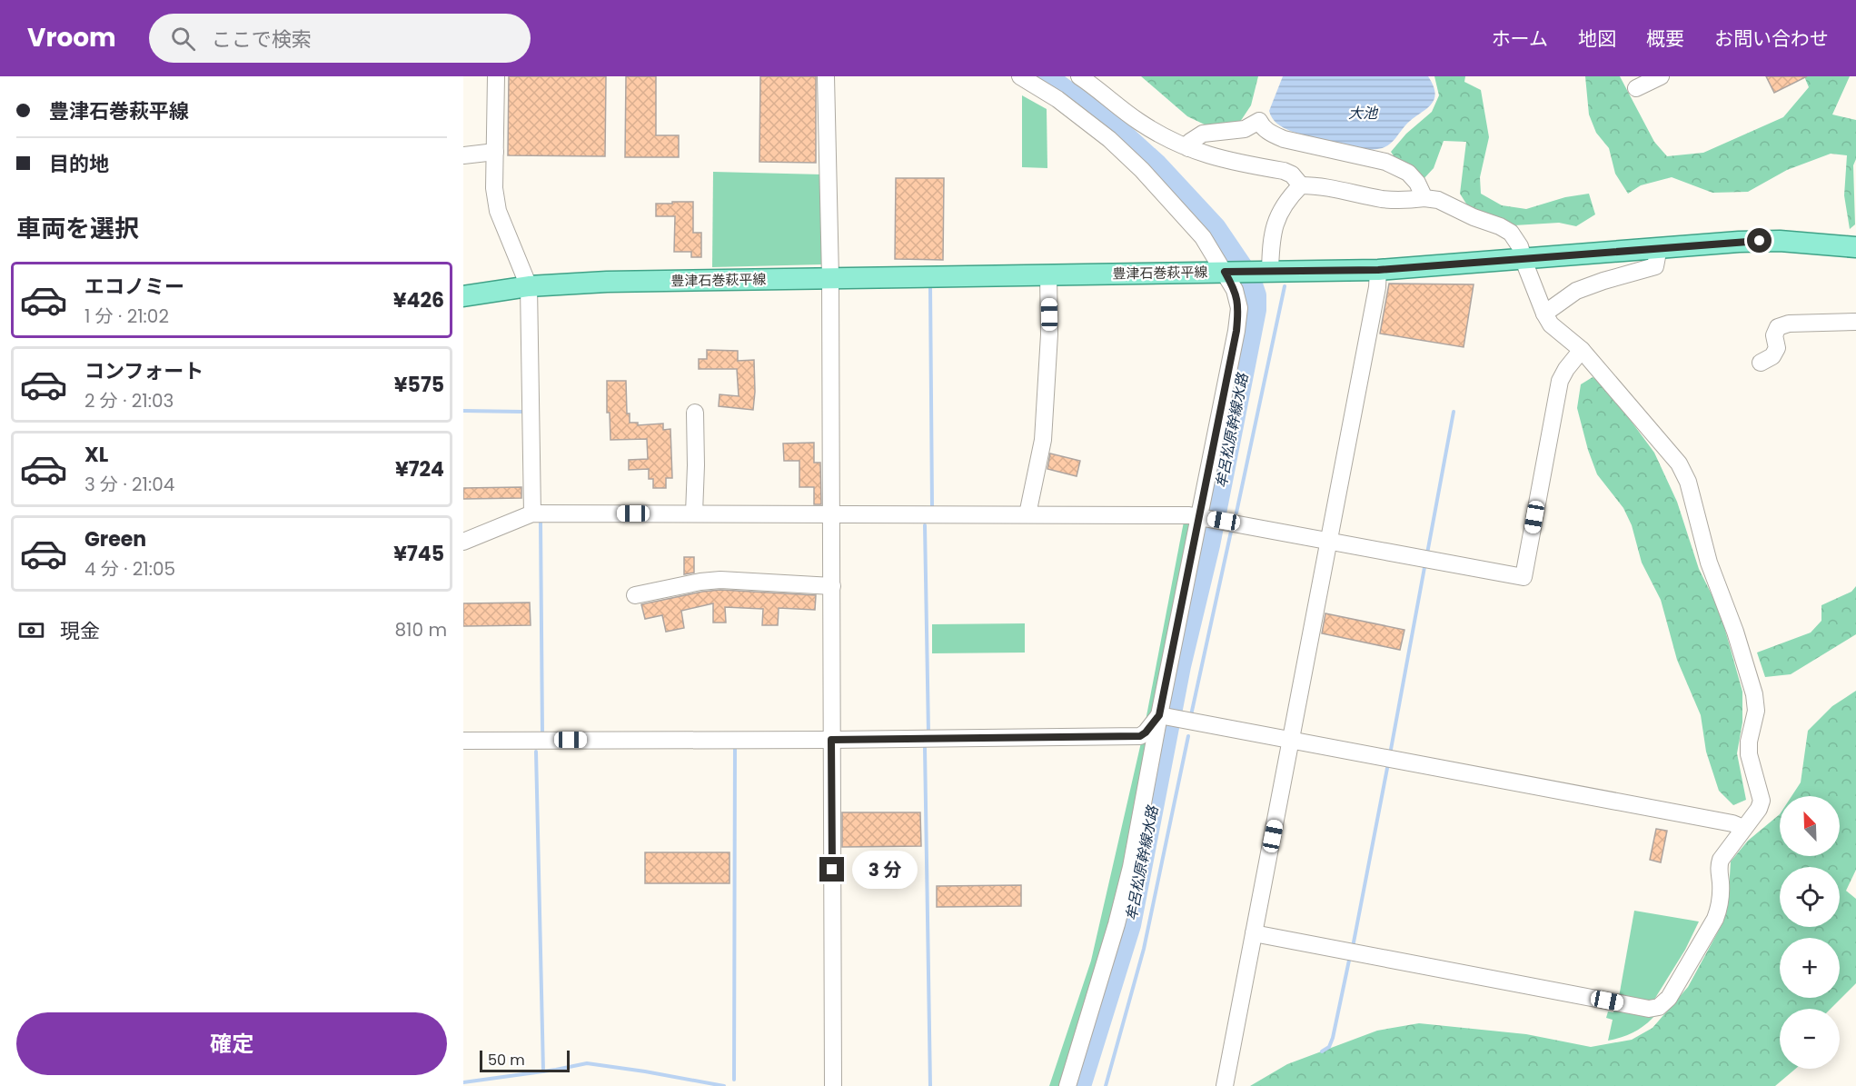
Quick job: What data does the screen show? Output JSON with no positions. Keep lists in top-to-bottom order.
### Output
{
  "streets": {
    "main road": ["豊津石巻萩平線"]
  },
  "water": ["大池", "牟呂松原幹線水路"],
  "scale_bar": "50 m",
  "north": "top left",
  "page": {
    "header": "Vroom",
    "search": "ここで検索",
    "nav": [
      "ホーム",
      "地図",
      "概要",
      "お問い合わせ"
    ],
    "banner": ["豊津石巻萩平線", "目的地"],
    "heading": "車両を選択",
    "list": [
      {
        "name": "エコノミー",
        "note": "1 分 · 21:02",
        "value": "¥426"
      },
      {
        "name": "コンフォート",
        "note": "2 分 · 21:03",
        "value": "¥575"
      },
      {
        "name": "XL",
        "note": "3 分 · 21:04",
        "value": "¥724"
      },
      {
        "name": "Green",
        "note": "4 分 · 21:05",
        "value": "¥745"
      }
    ],
    "pay": ["現金", "810 m"],
    "map_buttons": ["+", "−"],
    "bubble": "3 分",
    "buttons": "確定",
    "scale": "50 m"
  }
}
